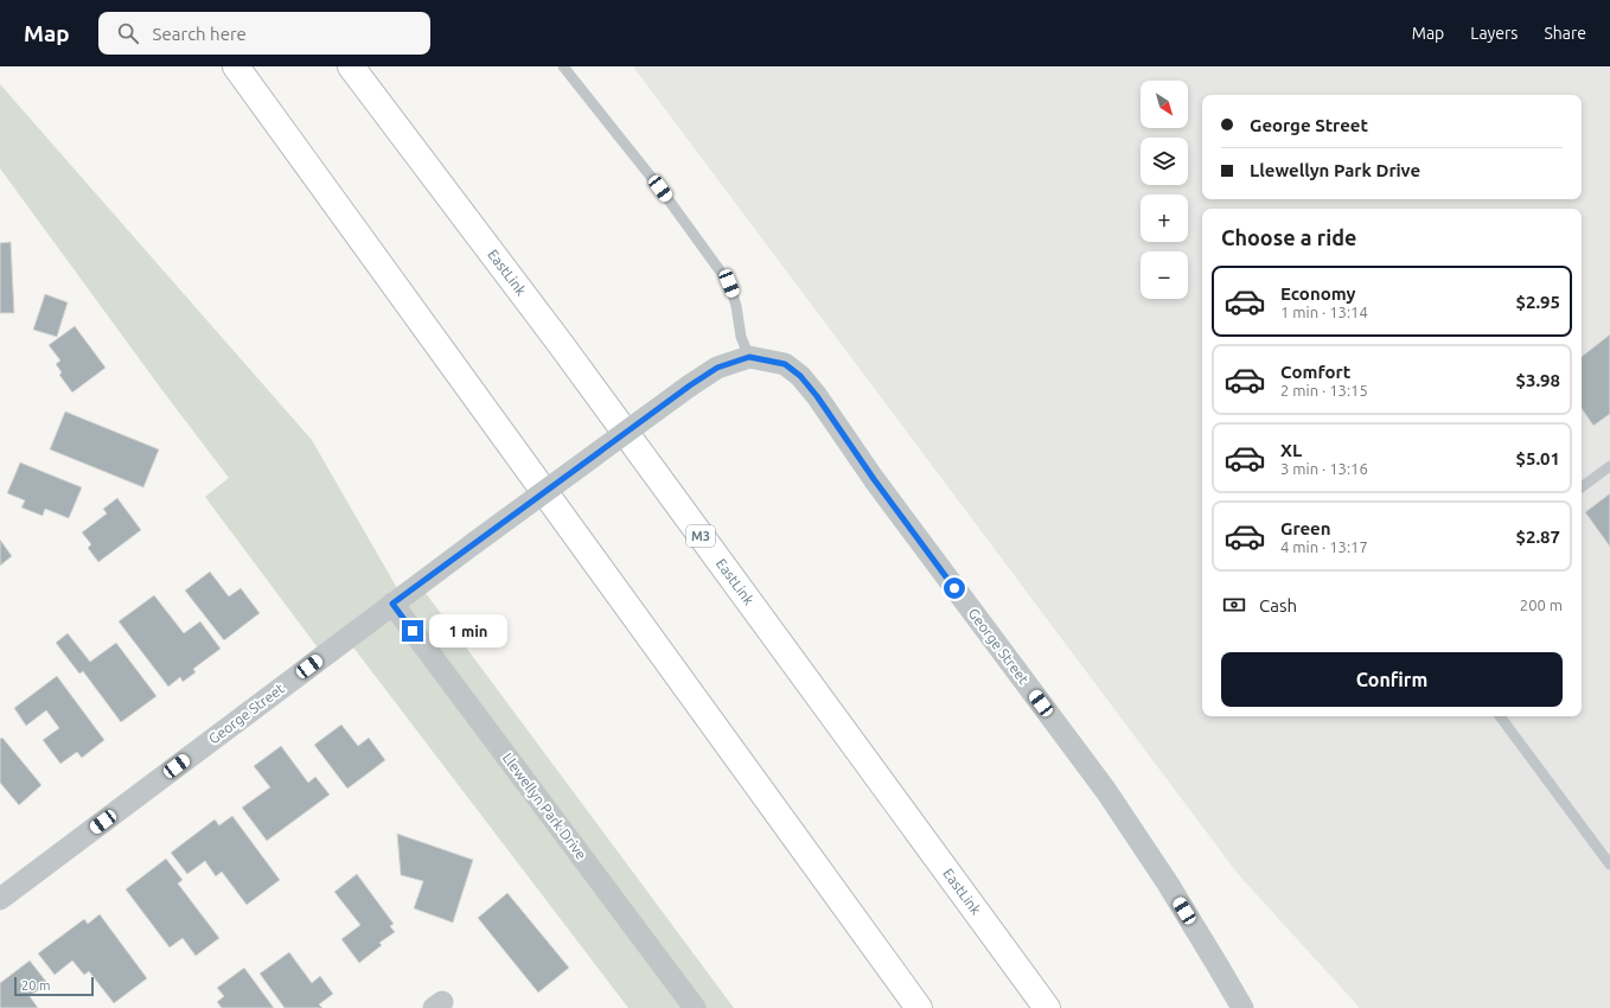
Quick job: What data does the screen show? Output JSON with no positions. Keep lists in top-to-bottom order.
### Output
{
  "streets": {
    "highway": ["EastLink", "M3"],
    "street": ["George Street", "Llewellyn Park Drive"]
  },
  "crossings": [
    ["George Street", "Llewellyn Park Drive"]
  ],
  "scale_bar": "20 m",
  "north": "bottom right",
  "page": {
    "header": "Map",
    "search": "Search here",
    "nav": ["Map", "Layers", "Share"],
    "map_buttons": ["+", "−"],
    "banner": ["George Street", "Llewellyn Park Drive"],
    "heading": "Choose a ride",
    "list": [
      {
        "name": "Economy",
        "note": "1 min · 13:14",
        "value": "$2.95"
      },
      {
        "name": "Comfort",
        "note": "2 min · 13:15",
        "value": "$3.98"
      },
      {
        "name": "XL",
        "note": "3 min · 13:16",
        "value": "$5.01"
      },
      {
        "name": "Green",
        "note": "4 min · 13:17",
        "value": "$2.87"
      }
    ],
    "pay": ["Cash", "200 m"],
    "bubble": "1 min",
    "buttons": "Confirm",
    "scale": "20 m"
  }
}
